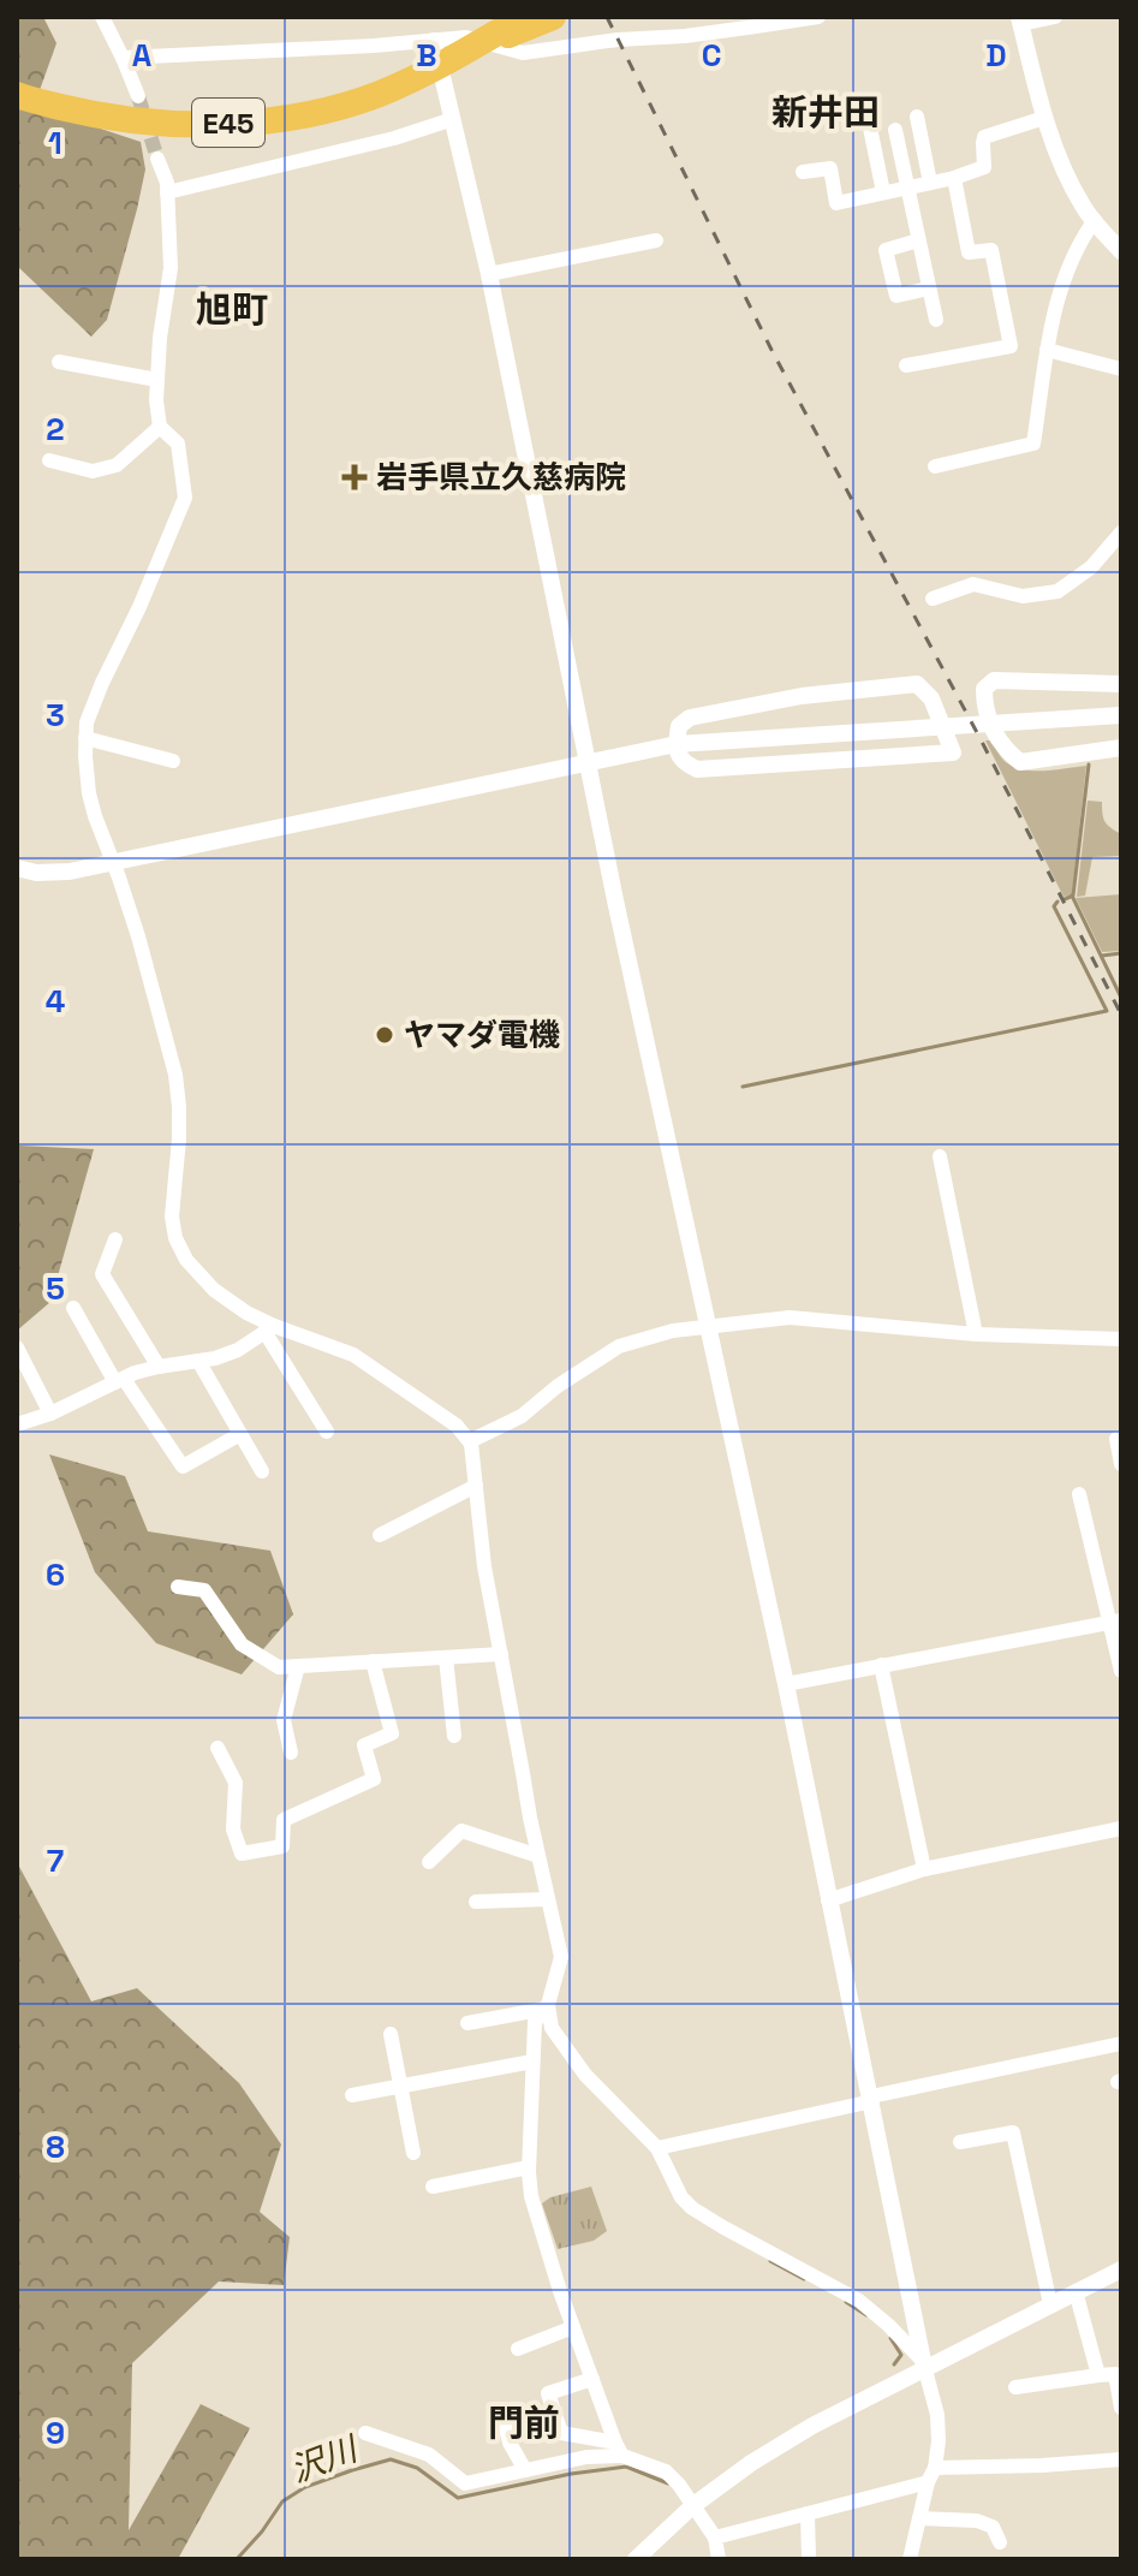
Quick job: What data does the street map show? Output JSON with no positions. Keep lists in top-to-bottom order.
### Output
{
  "streets": {
    "highway": ["E45"]
  },
  "districts": ["新井田", "旭町", "門前"],
  "water": ["沢川"],
  "places": {
    "health": ["岩手県立久慈病院"],
    "other": ["ヤマダ電機"]
  },
  "grid": {
    "columns": [
      "A",
      "B",
      "C",
      "D"
    ],
    "rows": [
      "1",
      "2",
      "3",
      "4",
      "5",
      "6",
      "7",
      "8",
      "9"
    ]
  }
}
